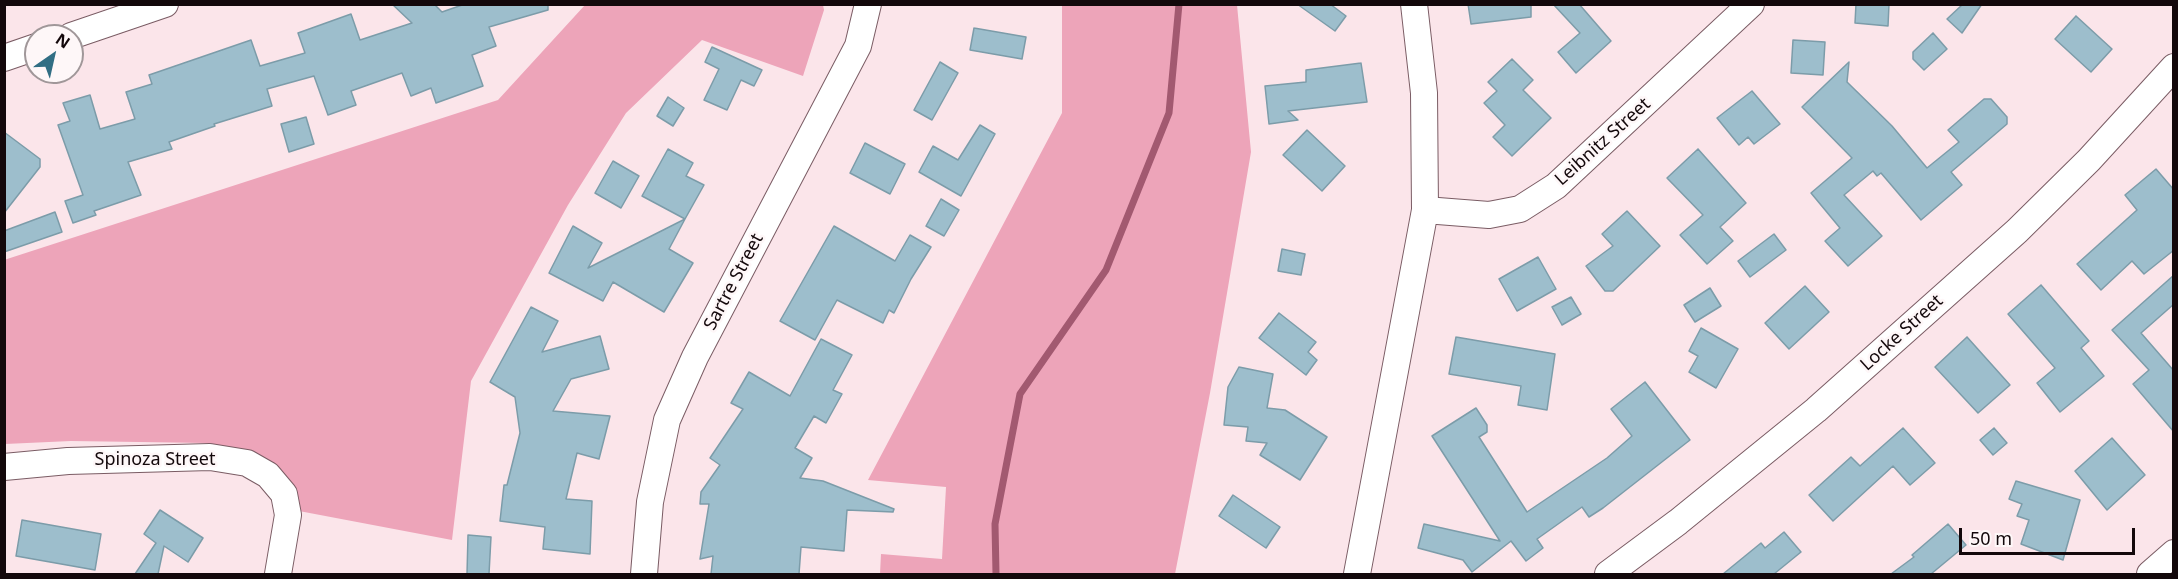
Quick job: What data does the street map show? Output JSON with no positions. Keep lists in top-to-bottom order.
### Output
{
  "streets": {
    "street": [
      "Leibnitz Street",
      "Sartre Street",
      "Locke Street",
      "Spinoza Street"
    ]
  },
  "scale_bar": "50 m",
  "north": "top right"
}
